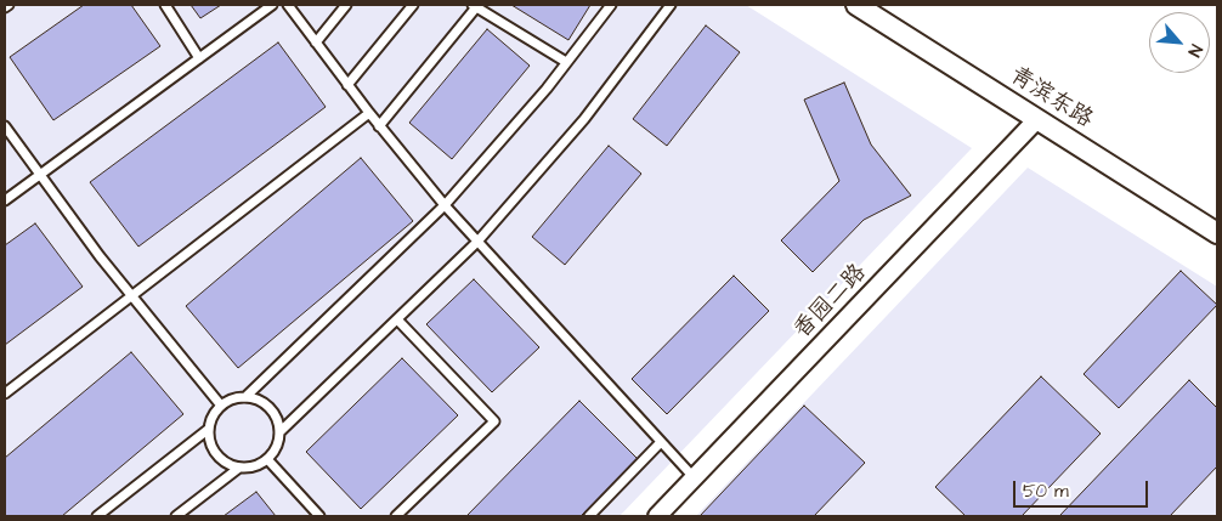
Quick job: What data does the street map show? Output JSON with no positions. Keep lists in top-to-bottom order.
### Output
{
  "streets": {
    "street": ["青滨东路", "香园二路"]
  },
  "crossings": [
    ["青滨东路", "香园二路"]
  ],
  "scale_bar": "50 m",
  "north": "bottom right"
}
